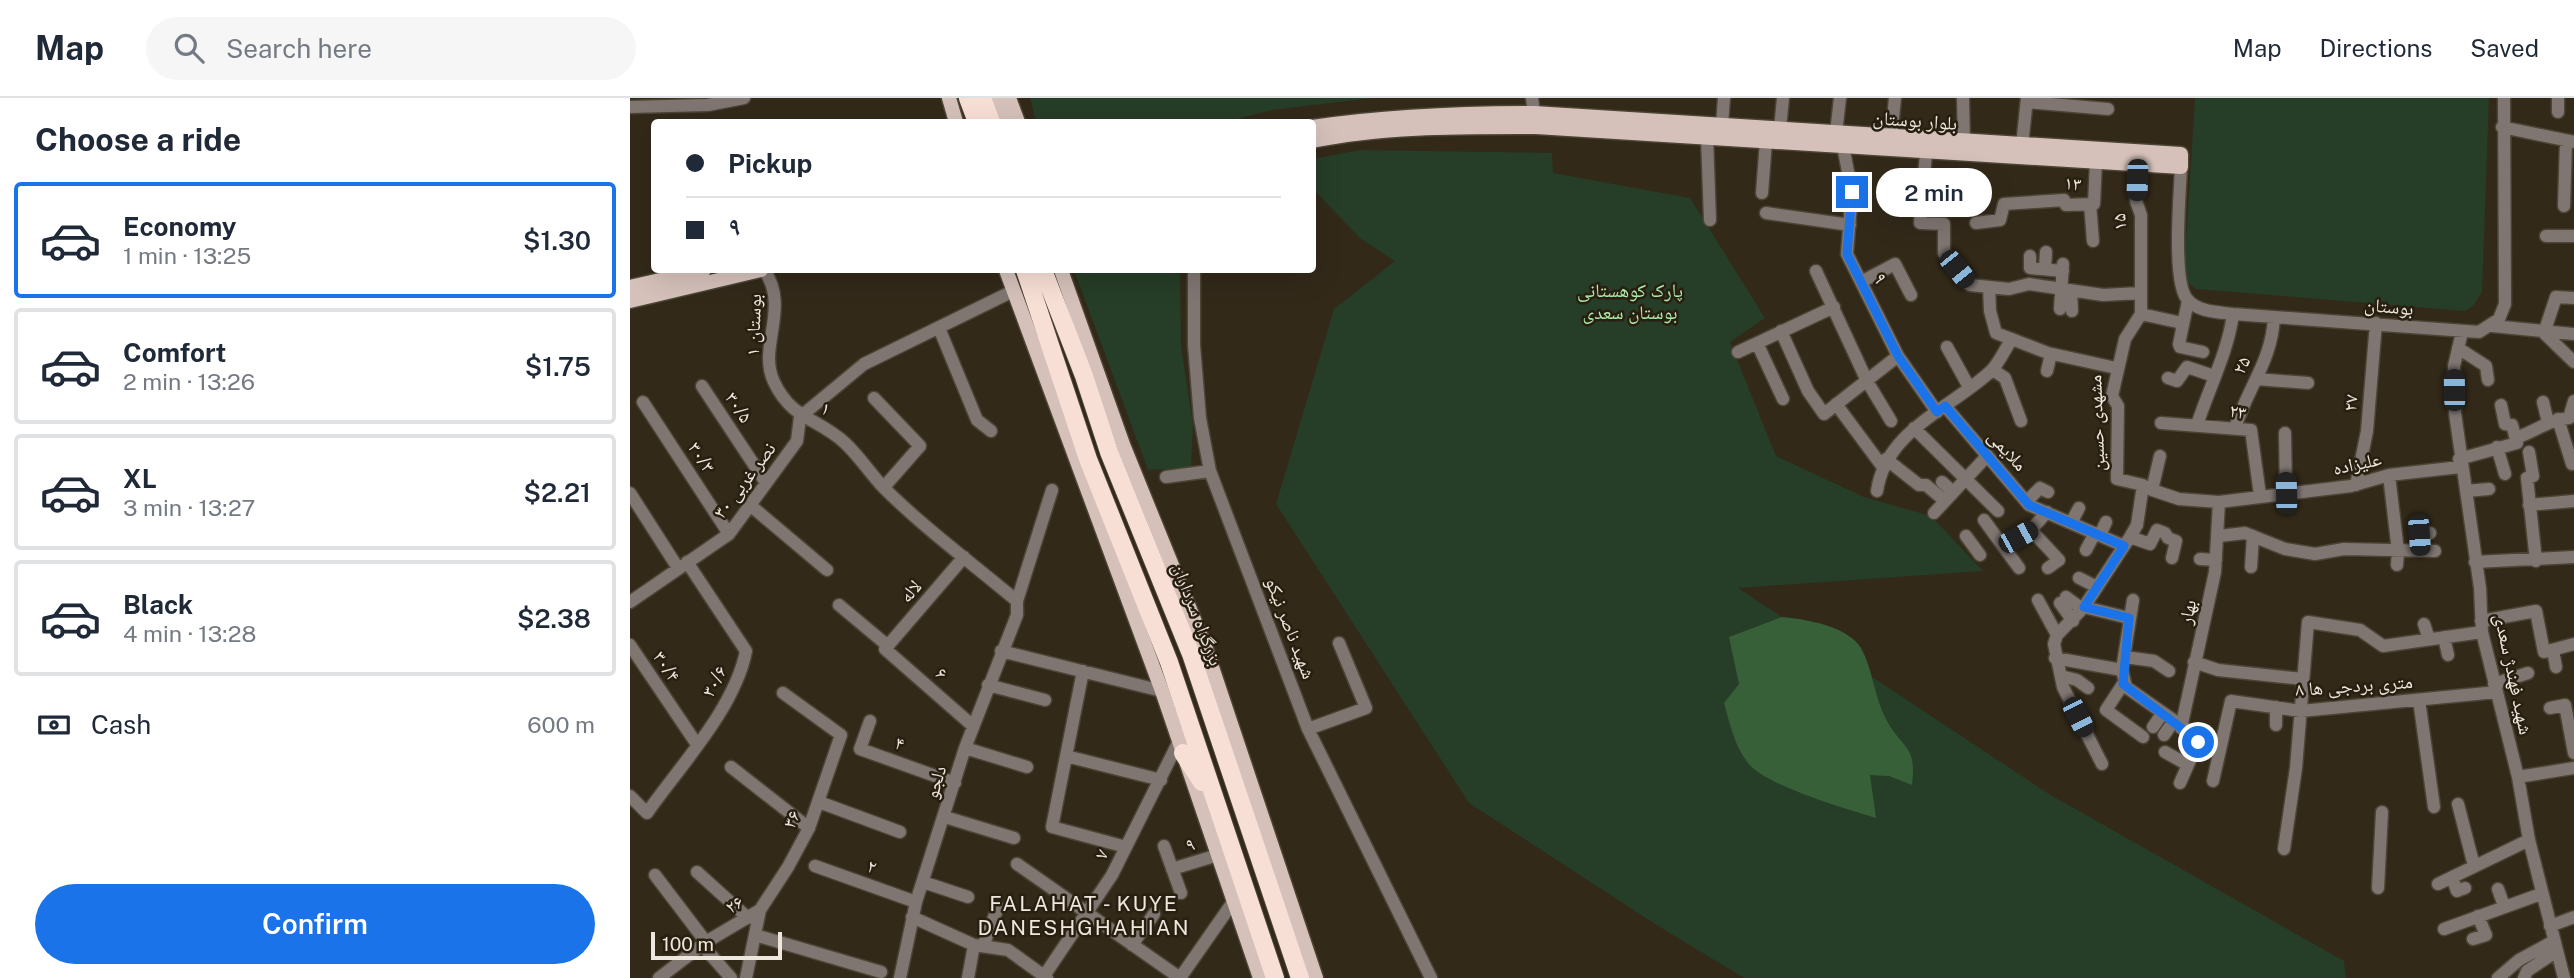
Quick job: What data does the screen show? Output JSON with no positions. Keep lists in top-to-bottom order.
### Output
{
  "streets": {
    "highway": ["بزرگراه سرداران"],
    "main road": ["بلوار بوستان"],
    "street": [
      "۱۳",
      "۱۵",
      "۹",
      "بوستان",
      "بوستان ۱",
      "۲۵",
      "۲۷",
      "۳۰/۵",
      "۱",
      "۲۳",
      "مشهدی حسین",
      "ملایمی",
      "۳۰/۳",
      "علیزاده",
      "نصر غربی ۳۰",
      "لاله",
      "بهار",
      "شهید ناصر نیکو",
      "۳۰/۴",
      "۶",
      "شهید فهندژ سعدی",
      "۳۰/۶",
      "۸ متری بردجی ها",
      "۴",
      "دلجو",
      "۳۶",
      "۷",
      "۲",
      "۲۶"
    ]
  },
  "crossings": [
    ["بلوار بوستان", "۱۳"],
    ["بلوار بوستان", "۱۵"],
    ["بلوار بوستان", "۹"],
    ["۹", "ملایمی"],
    ["بوستان", "۲۵"],
    ["بوستان", "۲۷"],
    ["بوستان", "۲۳"],
    ["بوستان", "شهید فهندژ سعدی"],
    ["بوستان ۱", "۱"],
    ["بوستان ۱", "نصر غربی ۳۰"],
    ["۲۵", "۲۳"],
    ["۲۷", "علیزاده"],
    ["۳۰/۵", "نصر غربی ۳۰"],
    ["۱", "نصر غربی ۳۰"],
    ["۱", "لاله"],
    ["۱", "دلجو"],
    ["۲۳", "علیزاده"],
    ["مشهدی حسین", "ملایمی"],
    ["۳۰/۳", "نصر غربی ۳۰"],
    ["علیزاده", "بهار"],
    ["علیزاده", "شهید فهندژ سعدی"],
    ["نصر غربی ۳۰", "۳۰/۶"],
    ["لاله", "۶"],
    ["۳۰/۴", "۳۰/۶"],
    ["۶", "دلجو"],
    ["شهید فهندژ سعدی", "۸ متری بردجی ها"],
    ["۴", "دلجو"],
    ["دلجو", "۲"],
    ["۳۶", "۲۶"]
  ],
  "districts": ["FALAHAT - KUYE DANESHGHAHIAN"],
  "parks": ["پارک کوهستانی بوستان سعدی"],
  "scale_bar": "100 m",
  "page": {
    "header": "Map",
    "search": "Search here",
    "nav": ["Map", "Directions", "Saved"],
    "heading": "Choose a ride",
    "banner": ["Pickup", "۹"],
    "bubble": "2 min",
    "list": [
      {
        "name": "Economy",
        "note": "1 min · 13:25",
        "value": "$1.30"
      },
      {
        "name": "Comfort",
        "note": "2 min · 13:26",
        "value": "$1.75"
      },
      {
        "name": "XL",
        "note": "3 min · 13:27",
        "value": "$2.21"
      },
      {
        "name": "Black",
        "note": "4 min · 13:28",
        "value": "$2.38"
      }
    ],
    "pay": ["Cash", "600 m"],
    "buttons": "Confirm",
    "scale": "100 m"
  }
}
